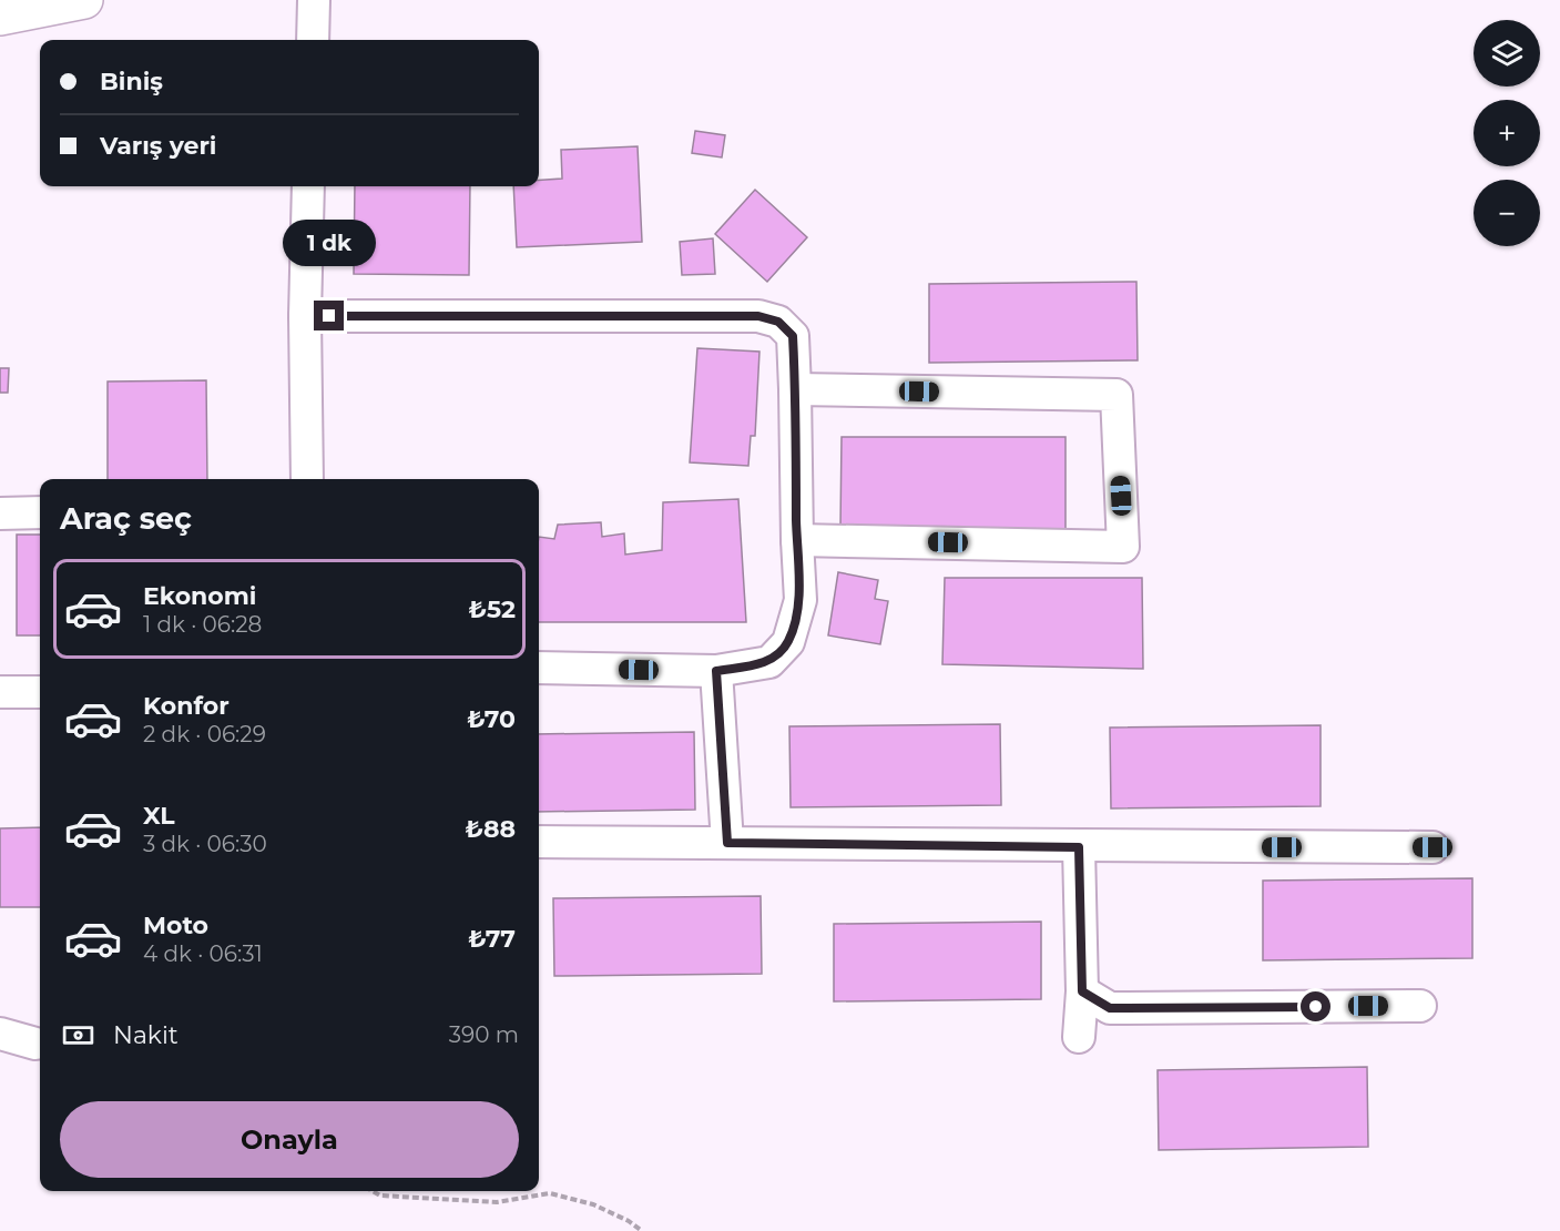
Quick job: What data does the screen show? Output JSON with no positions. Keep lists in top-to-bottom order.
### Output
{
  "page": {
    "map_buttons": ["+", "−"],
    "banner": ["Biniş", "Varış yeri"],
    "bubble": "1 dk",
    "heading": "Araç seç",
    "list": [
      {
        "name": "Ekonomi",
        "note": "1 dk · 06:28",
        "value": "₺52"
      },
      {
        "name": "Konfor",
        "note": "2 dk · 06:29",
        "value": "₺70"
      },
      {
        "name": "XL",
        "note": "3 dk · 06:30",
        "value": "₺88"
      },
      {
        "name": "Moto",
        "note": "4 dk · 06:31",
        "value": "₺77"
      }
    ],
    "pay": ["Nakit", "390 m"],
    "buttons": "Onayla"
  }
}
